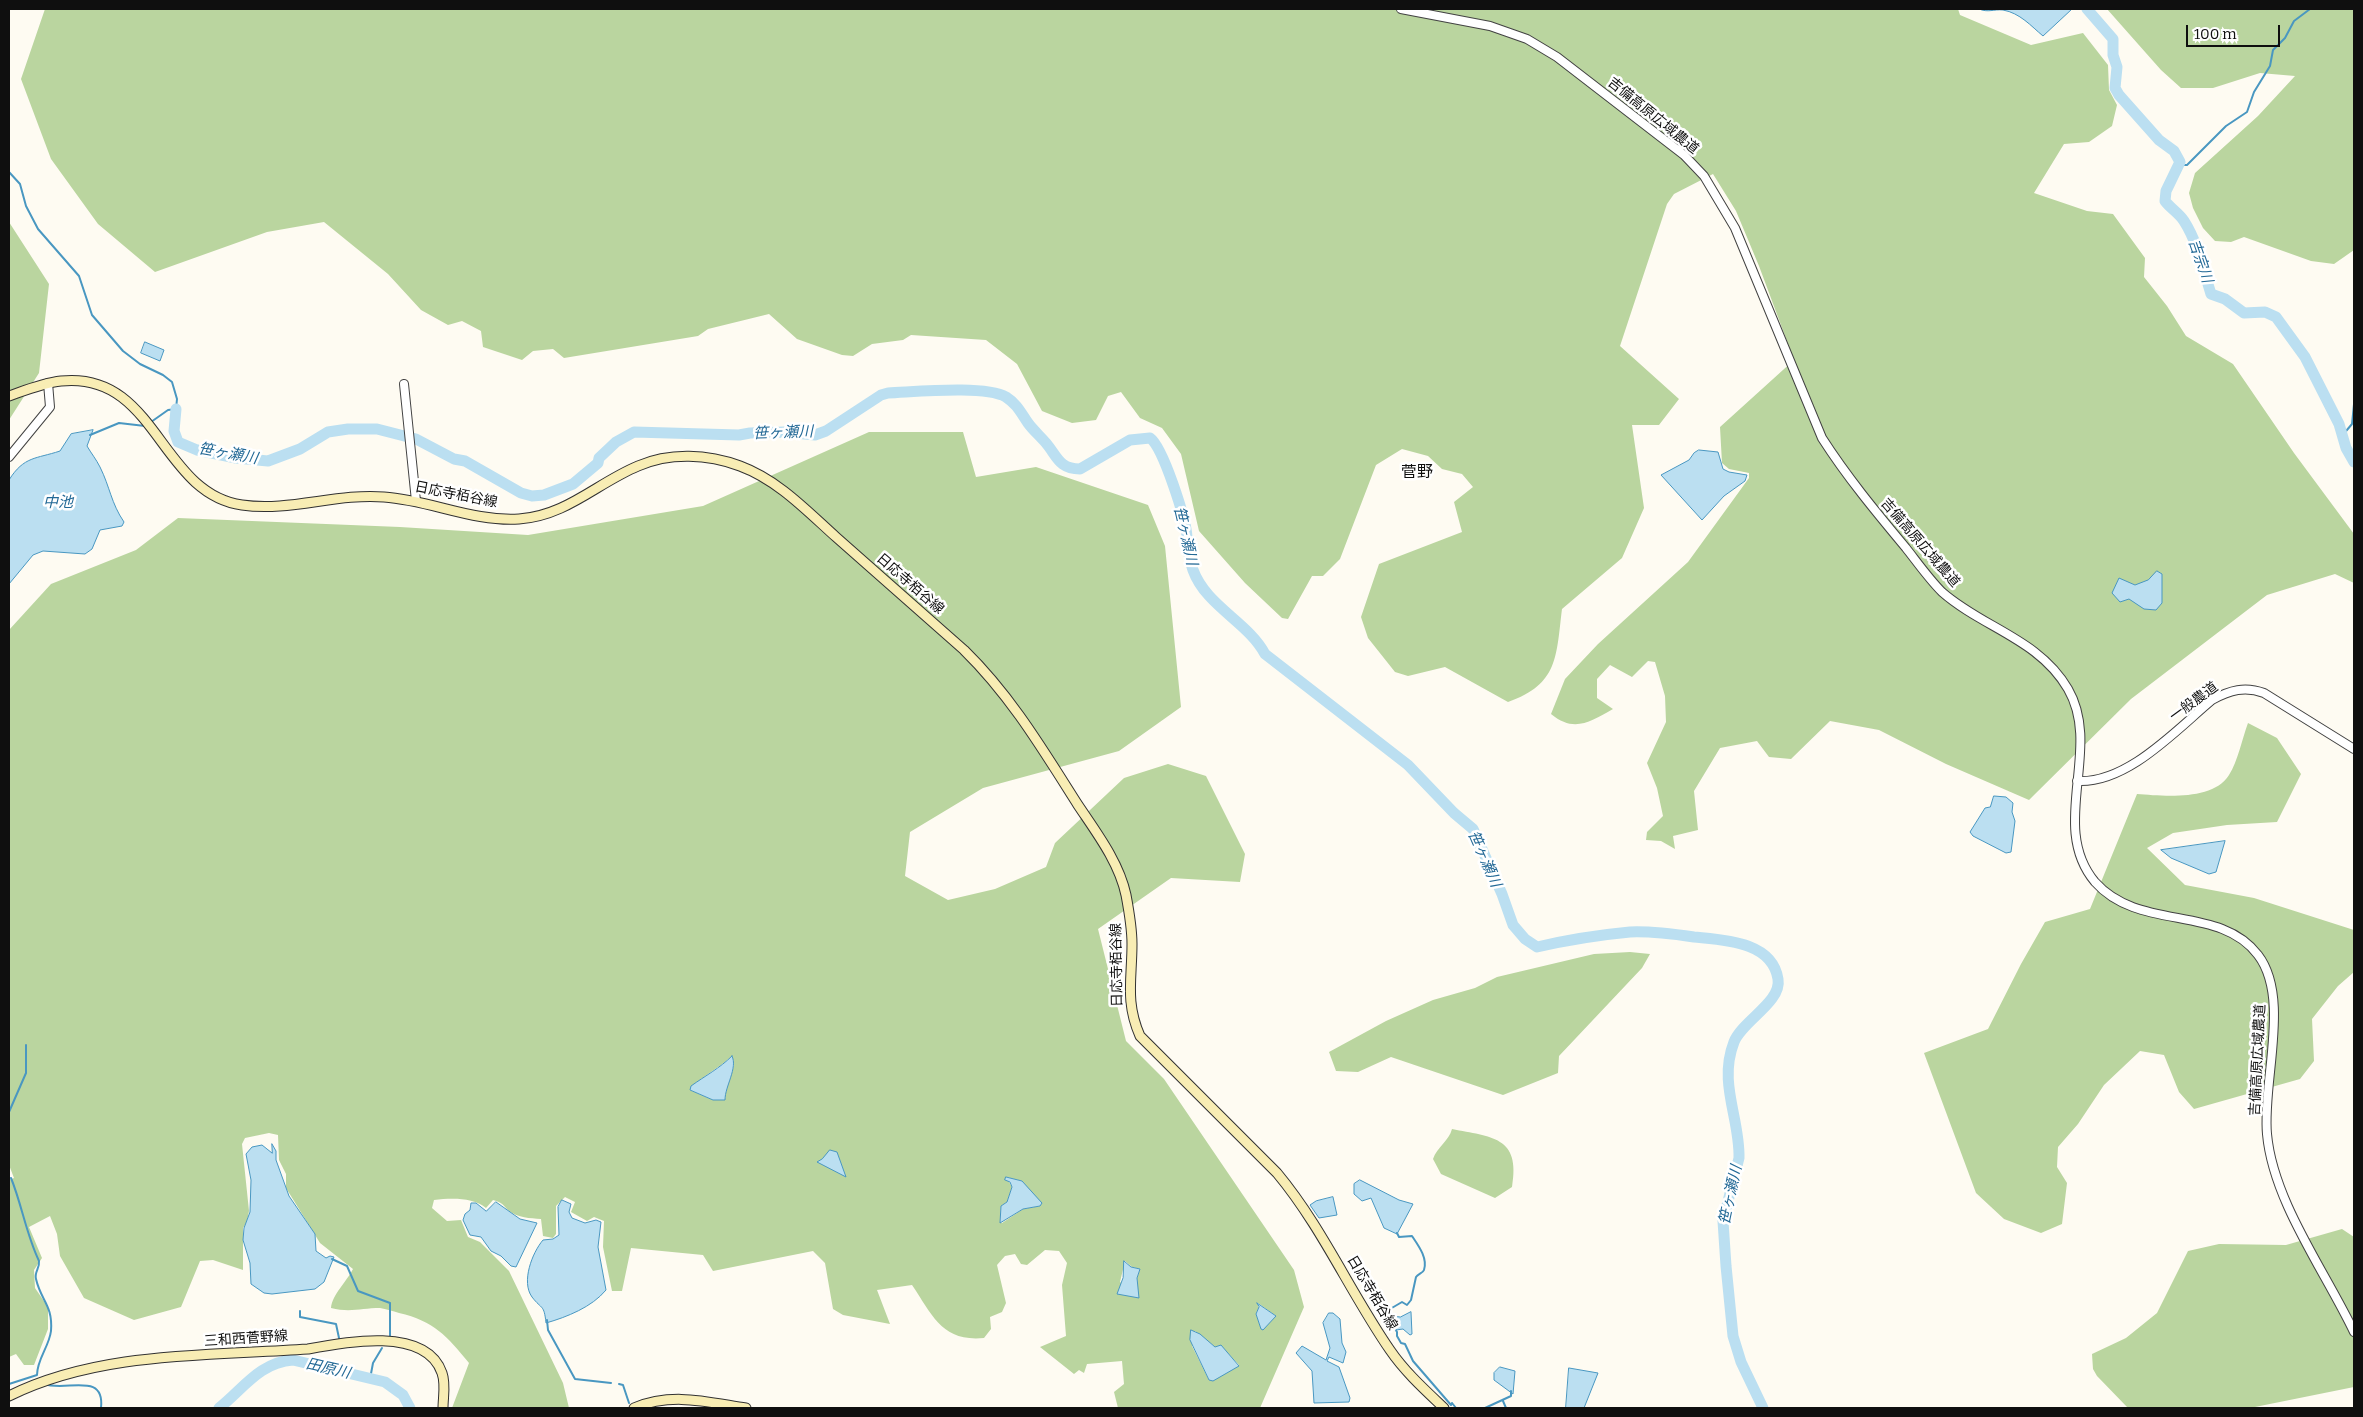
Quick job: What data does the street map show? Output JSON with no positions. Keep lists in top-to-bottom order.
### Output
{
  "streets": {
    "main road": ["日応寺栢谷線", "三和西菅野線"],
    "street": ["吉備高原広域農道", "一般農道"]
  },
  "crossings": [
    ["吉備高原広域農道", "一般農道"]
  ],
  "districts": ["菅野"],
  "water": [
    "吉宗川",
    "笹ヶ瀬川",
    "中池",
    "田原川"
  ],
  "scale_bar": "100 m"
}
